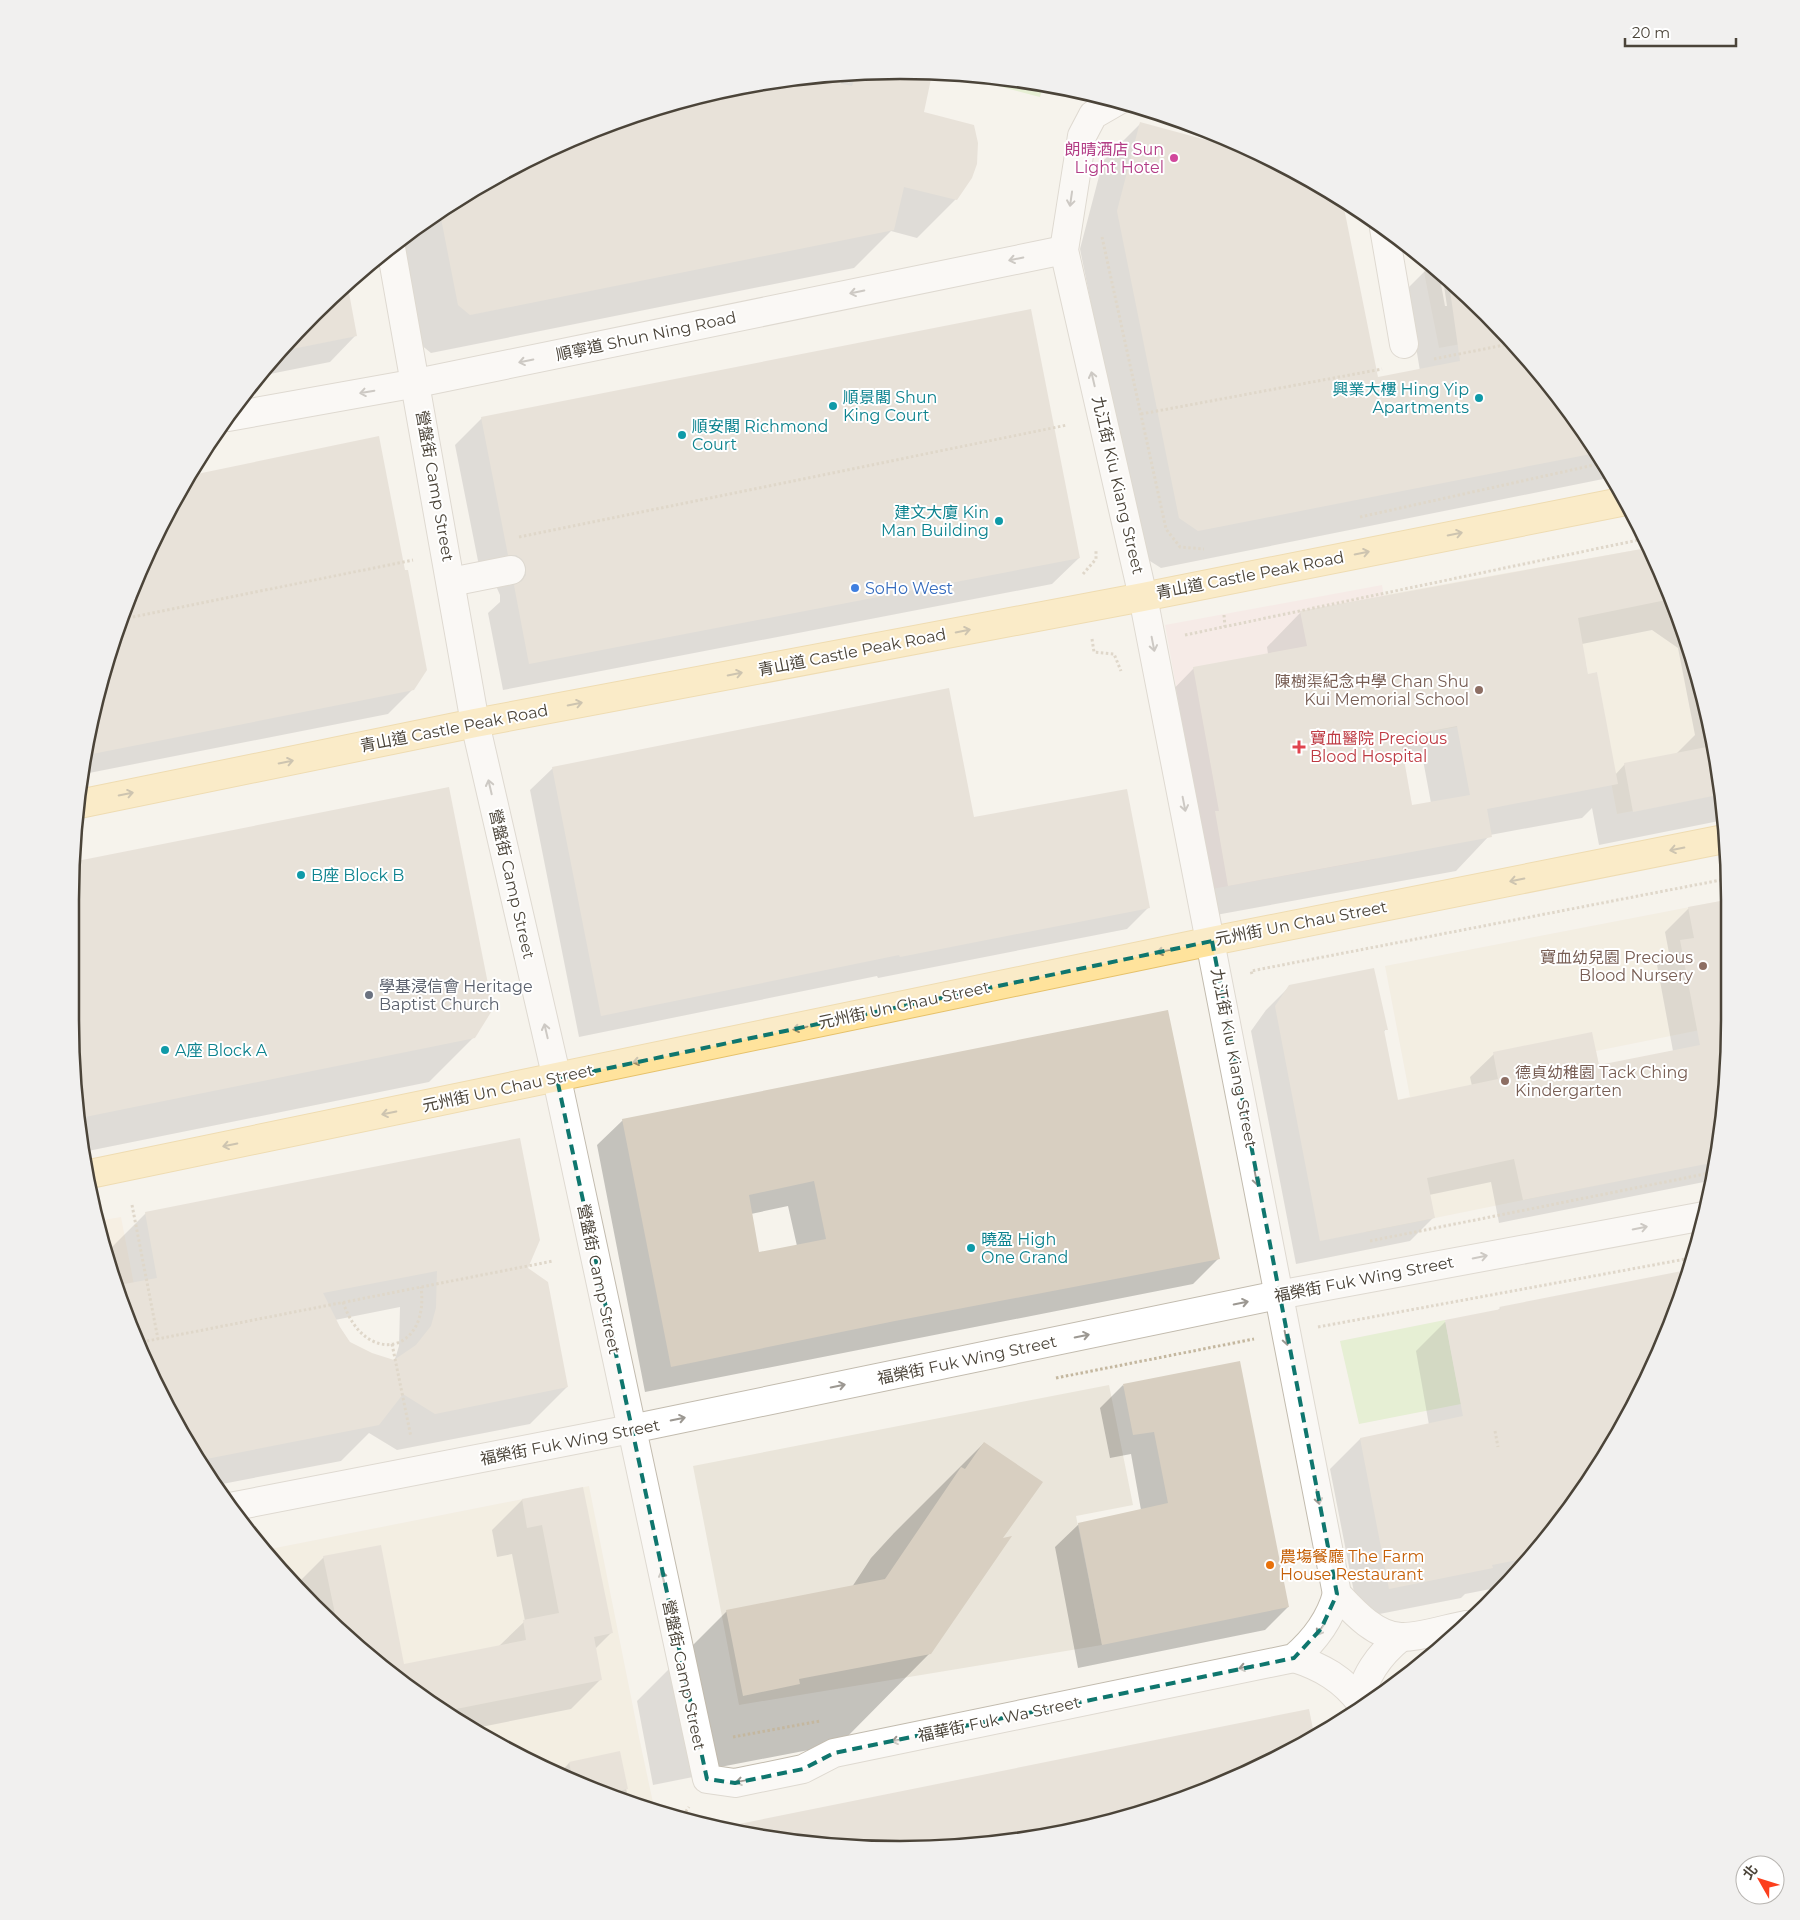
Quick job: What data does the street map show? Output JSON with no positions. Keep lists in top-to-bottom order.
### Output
{
  "streets": {
    "main road": ["青山道 Castle Peak Road", "元州街 Un Chau Street"],
    "street": [
      "順寧道 Shun Ning Road",
      "九江街 Kiu Kiang Street",
      "營盤街 Camp Street",
      "福榮街 Fuk Wing Street",
      "福華街 Fuk Wa Street"
    ]
  },
  "crossings": [
    ["順寧道 Shun Ning Road", "九江街 Kiu Kiang Street"],
    ["順寧道 Shun Ning Road", "營盤街 Camp Street"],
    ["九江街 Kiu Kiang Street", "青山道 Castle Peak Road"],
    ["九江街 Kiu Kiang Street", "元州街 Un Chau Street"],
    ["九江街 Kiu Kiang Street", "福榮街 Fuk Wing Street"],
    ["營盤街 Camp Street", "青山道 Castle Peak Road"],
    ["營盤街 Camp Street", "元州街 Un Chau Street"],
    ["營盤街 Camp Street", "福榮街 Fuk Wing Street"],
    ["營盤街 Camp Street", "福華街 Fuk Wa Street"]
  ],
  "one_way": [
    "順寧道 Shun Ning Road",
    "營盤街 Camp Street",
    "青山道 Castle Peak Road",
    "元州街 Un Chau Street",
    "福榮街 Fuk Wing Street",
    "福華街 Fuk Wa Street"
  ],
  "places": {
    "other": [
      "朗晴酒店 Sun Light Hotel",
      "興業大樓 Hing Yip Apartments",
      "順景閣 Shun King Court",
      "順安閣 Richmond Court",
      "建文大廈 Kin Man Building",
      "SoHo West",
      "陳樹渠紀念中學 Chan Shu Kui Memorial School",
      "B座 Block B",
      "寶血幼兒園 Precious Blood Nursery",
      "學基浸信會 Heritage Baptist Church",
      "A座 Block A",
      "德貞幼稚園 Tack Ching Kindergarten",
      "曉盈 High One Grand",
      "農塲餐廳 The Farm House Restaurant"
    ],
    "health": ["寶血醫院 Precious Blood Hospital"]
  },
  "scale_bar": "20 m",
  "north": "top left"
}
